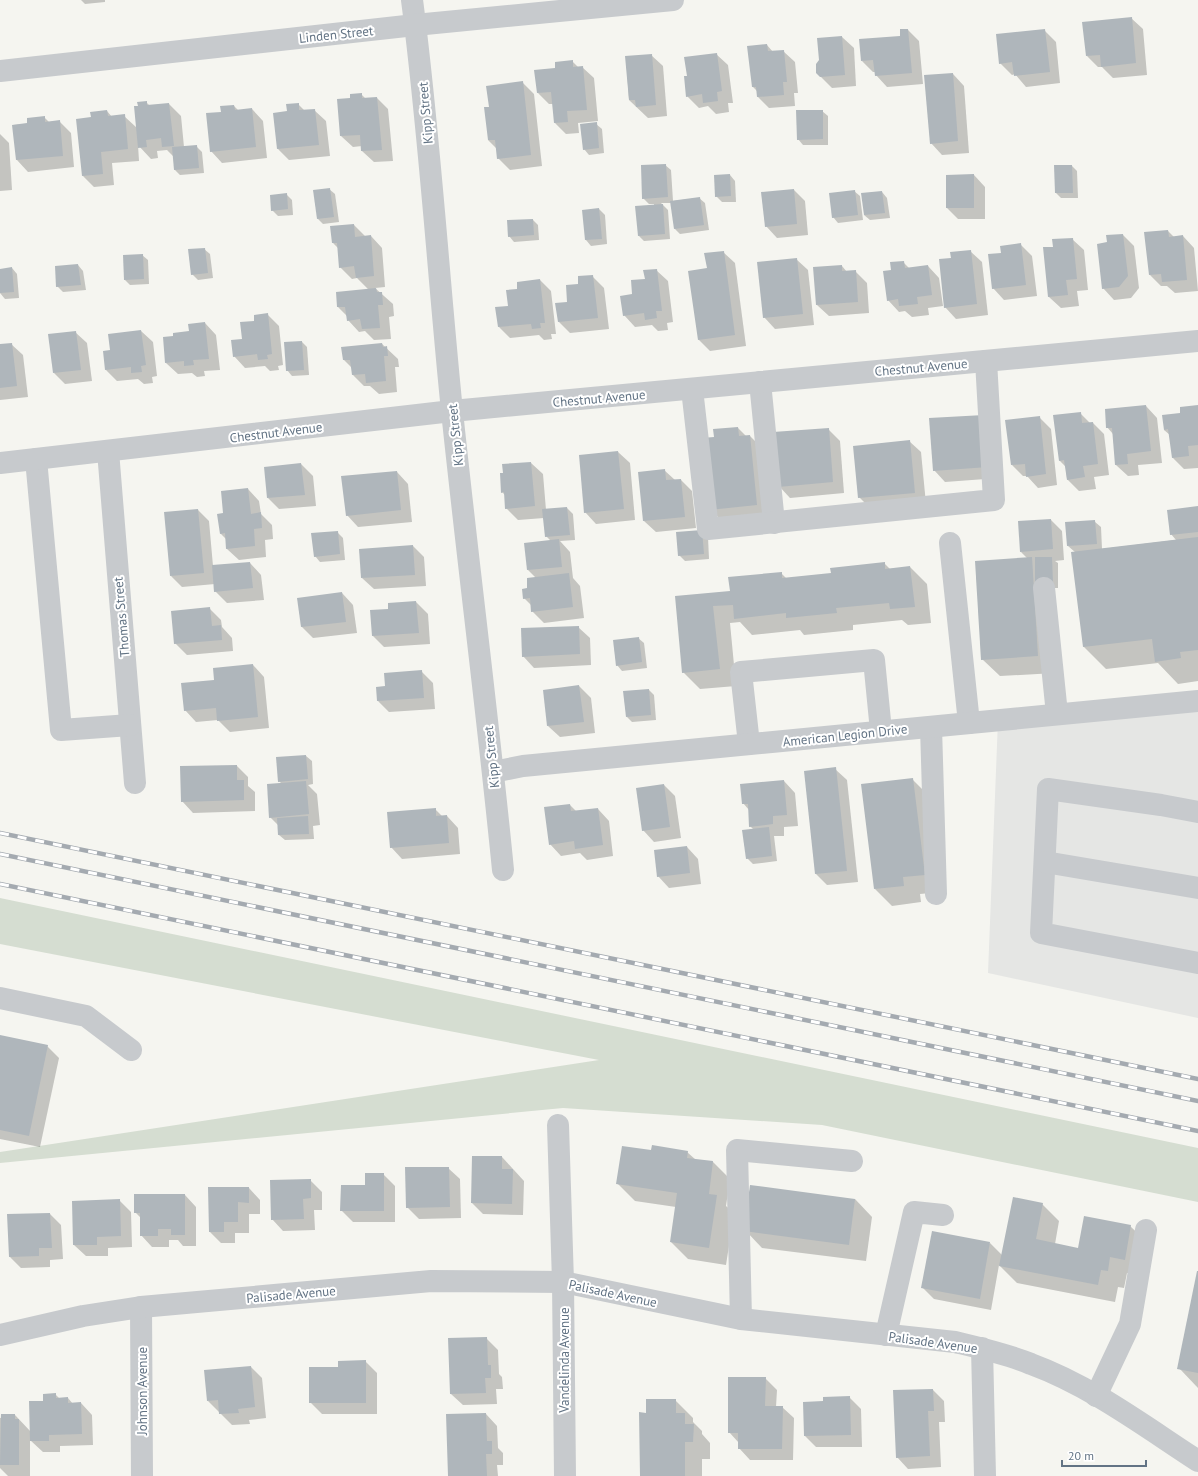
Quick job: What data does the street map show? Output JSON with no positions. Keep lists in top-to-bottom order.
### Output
{
  "streets": {
    "street": [
      "Linden Street",
      "Kipp Street",
      "Chestnut Avenue",
      "Thomas Street",
      "American Legion Drive",
      "Palisade Avenue",
      "Vandelinda Avenue",
      "Johnson Avenue"
    ]
  },
  "crossings": [
    ["Linden Street", "Kipp Street"],
    ["Kipp Street", "Chestnut Avenue"],
    ["Kipp Street", "American Legion Drive"],
    ["Chestnut Avenue", "Thomas Street"],
    ["Palisade Avenue", "Vandelinda Avenue"],
    ["Palisade Avenue", "Johnson Avenue"]
  ],
  "scale_bar": "20 m"
}
